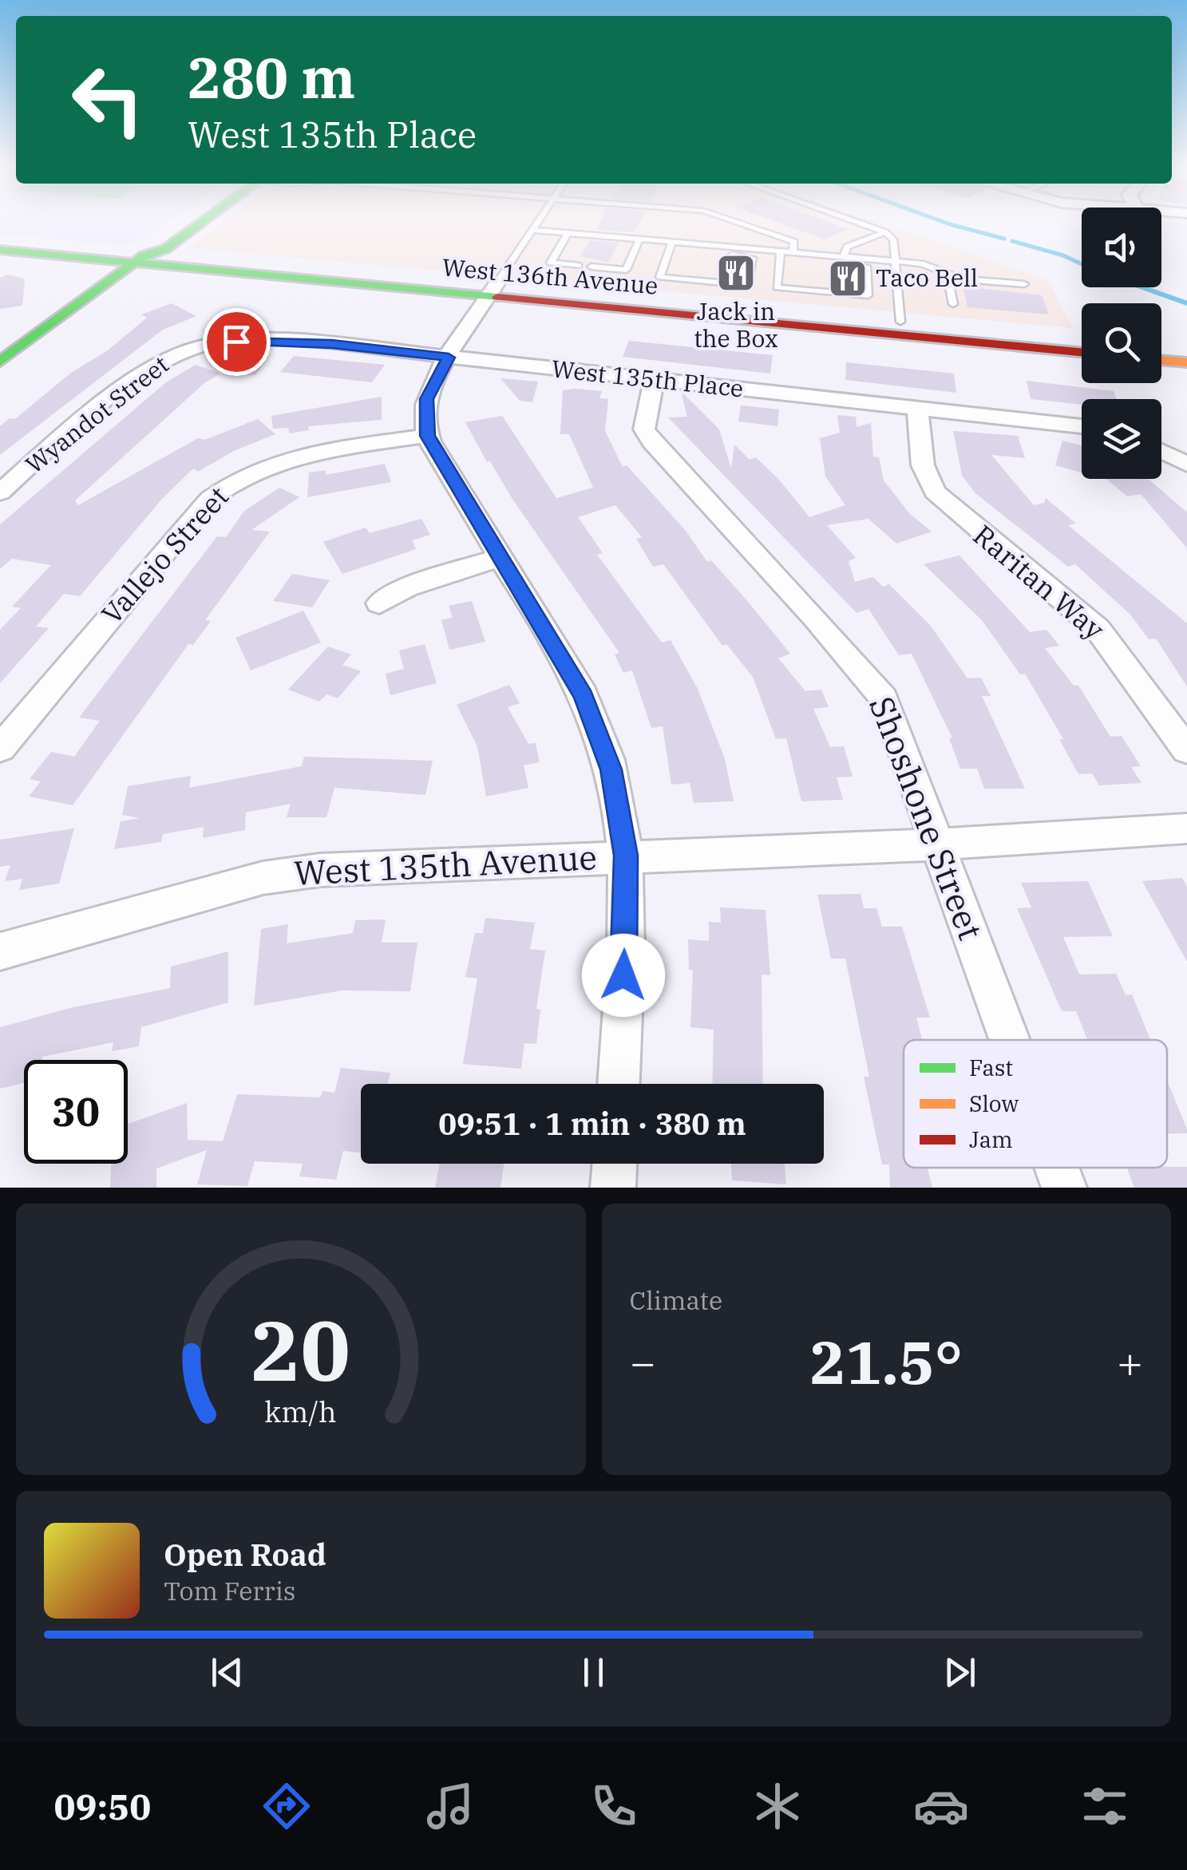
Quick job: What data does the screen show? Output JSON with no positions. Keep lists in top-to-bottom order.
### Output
{
  "streets": {
    "main road": ["West 136th Avenue"],
    "street": [
      "West 135th Place",
      "Wyandot Street",
      "Vallejo Street",
      "Raritan Way",
      "Shoshone Street",
      "West 135th Avenue"
    ]
  },
  "crossings": [
    ["West 135th Place", "Wyandot Street"],
    ["West 135th Place", "Raritan Way"],
    ["West 135th Place", "Shoshone Street"],
    ["Shoshone Street", "West 135th Avenue"]
  ],
  "places": {
    "restaurant": ["Jack in the Box", "Taco Bell"]
  },
  "legend": ["Fast", "Slow", "Jam"],
  "page": {
    "turn": ["280 m", "West 135th Place"],
    "limit": "30",
    "trip": "09:51 · 1 min · 380 m",
    "tile": "Climate",
    "heat": ["−", "21.5°", "+"],
    "song": ["Open Road", "Tom Ferris"],
    "tabs": "09:50",
    "gauge": ["20", "km/h"]
  }
}
